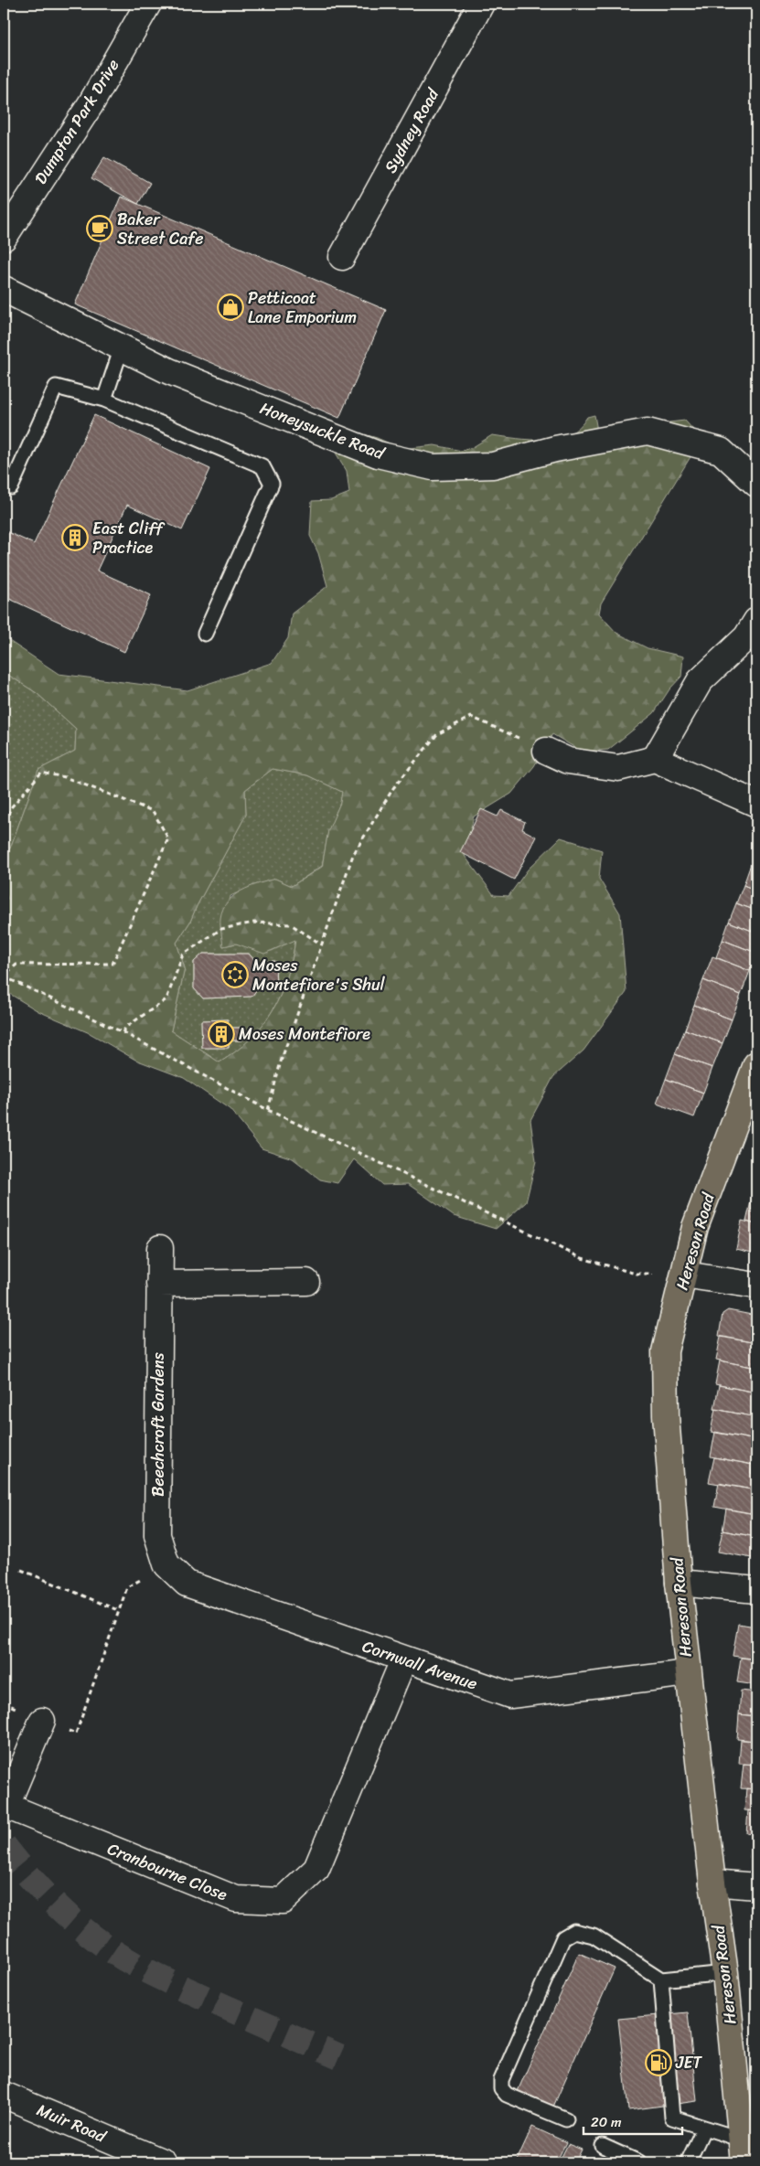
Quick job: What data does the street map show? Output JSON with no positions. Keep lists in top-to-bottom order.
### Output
{
  "streets": {
    "main road": ["Hereson Road"],
    "street": [
      "Dumpton Park Drive",
      "Sydney Road",
      "Honeysuckle Road",
      "Beechcroft Gardens",
      "Cornwall Avenue",
      "Cranbourne Close",
      "Muir Road"
    ]
  },
  "crossings": [
    ["Hereson Road", "Cornwall Avenue"],
    ["Beechcroft Gardens", "Cornwall Avenue"],
    ["Cornwall Avenue", "Cranbourne Close"]
  ],
  "places": {
    "cafe": ["Baker Street Cafe"],
    "shop": ["Petticoat Lane Emporium"],
    "building": ["East Cliff Practice", "Moses Montefiore"],
    "synagogue": ["Moses Montefiore's Shul"],
    "fuel station": ["JET"]
  },
  "scale_bar": "20 m"
}
